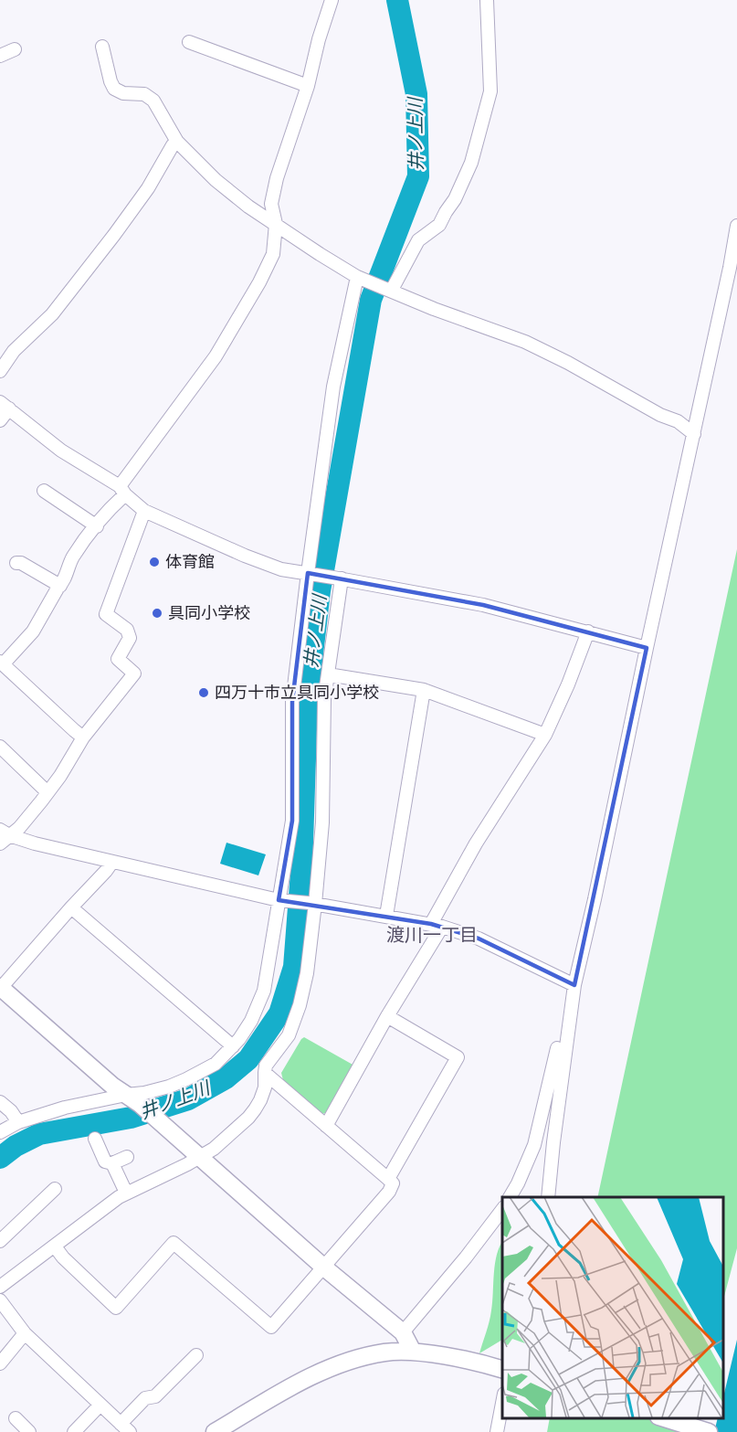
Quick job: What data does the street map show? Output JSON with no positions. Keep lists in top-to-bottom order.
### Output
{
  "districts": ["渡川一丁目"],
  "water": ["井ノ上川"],
  "places": ["体育館", "具同小学校", "四万十市立具同小学校"]
}
